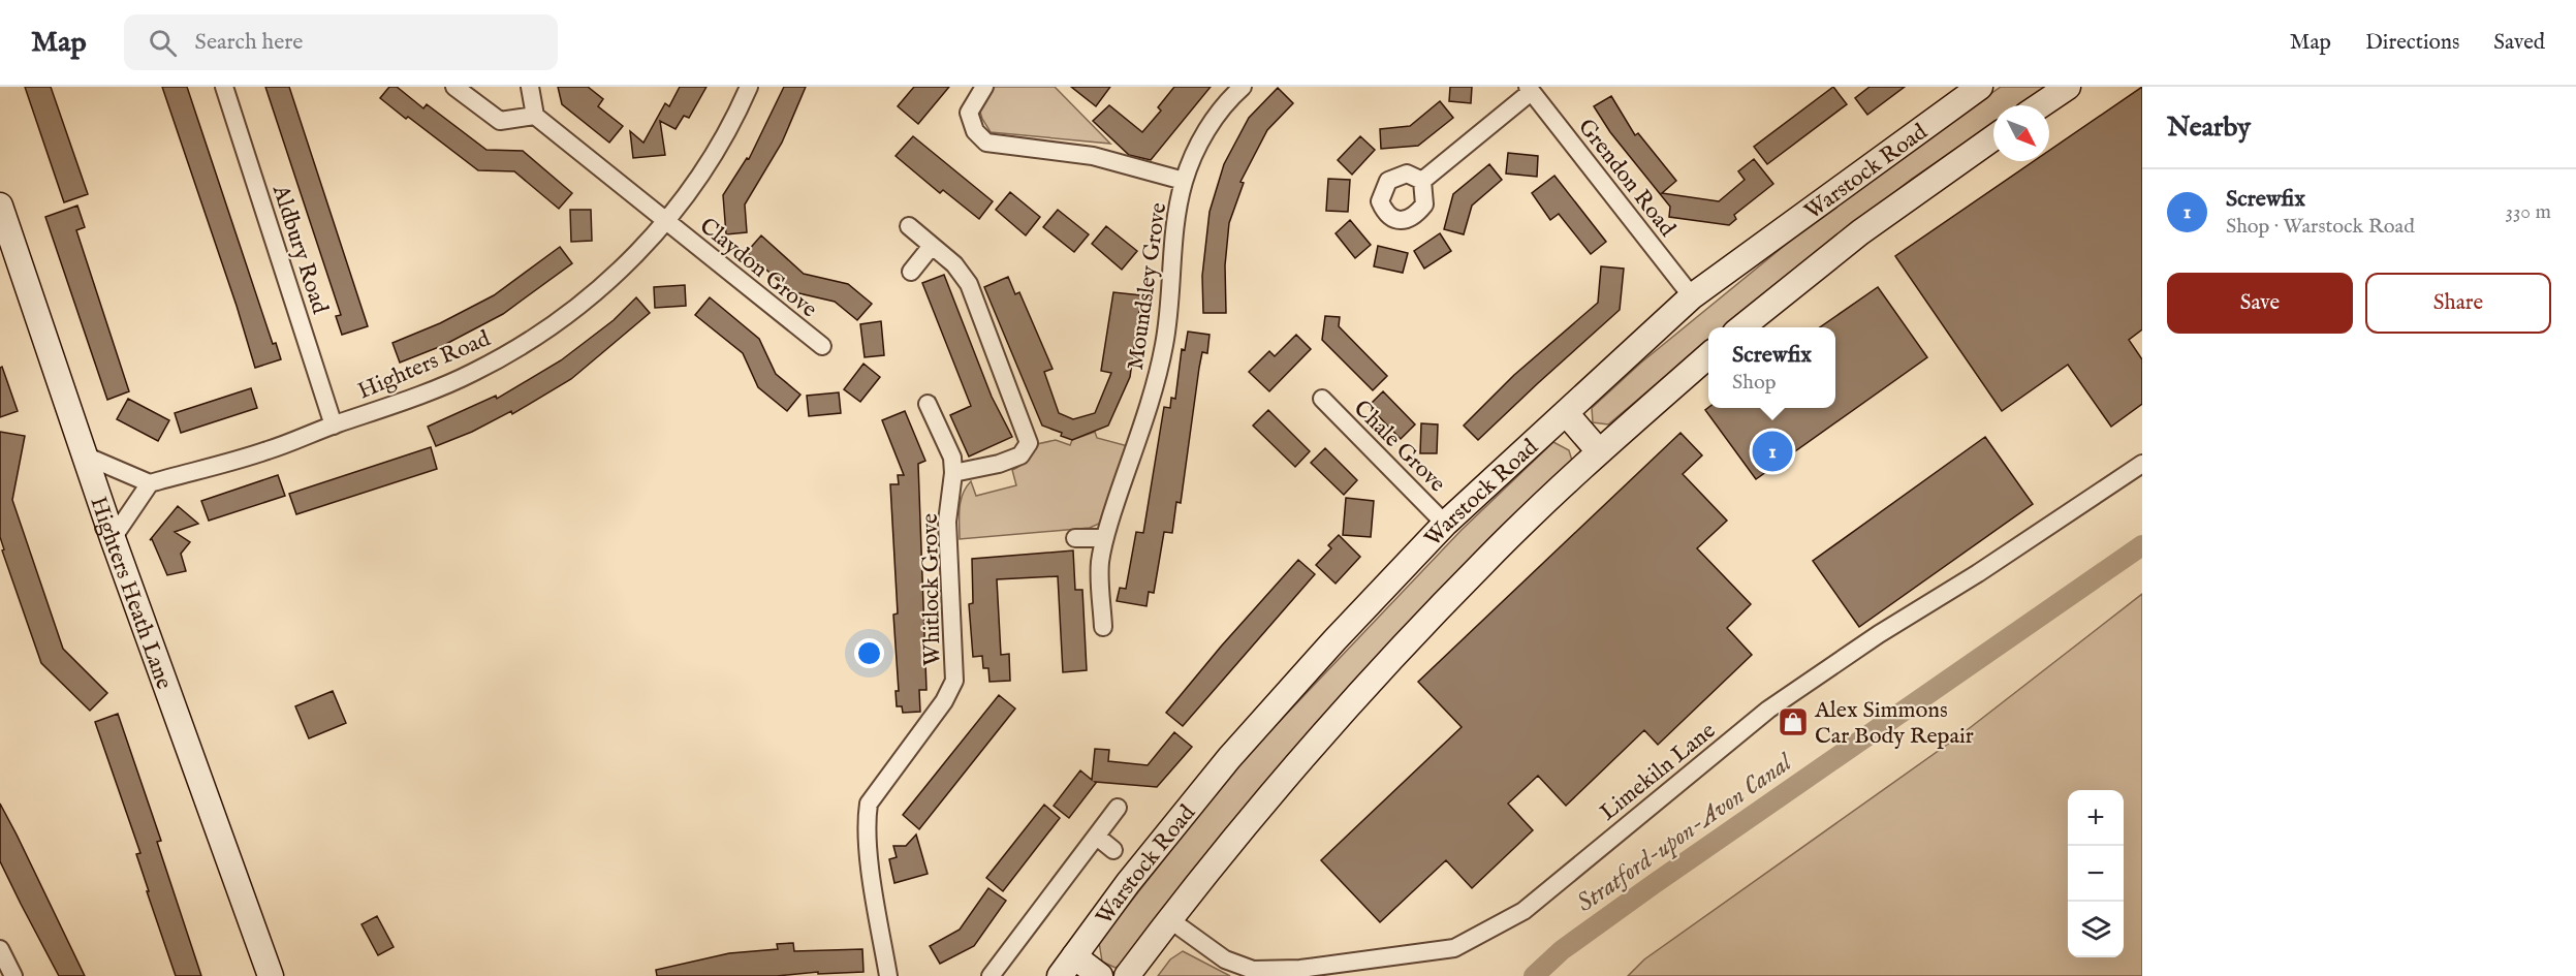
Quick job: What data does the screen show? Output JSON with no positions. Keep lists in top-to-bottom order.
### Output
{
  "streets": {
    "street": [
      "Warstock Road",
      "Grendon Road",
      "Aldbury Road",
      "Claydon Grove",
      "Moundsley Grove",
      "Highters Road",
      "Chale Grove",
      "Whitlock Grove",
      "Highters Heath Lane",
      "Limekiln Lane"
    ]
  },
  "crossings": [
    ["Warstock Road", "Grendon Road"],
    ["Warstock Road", "Chale Grove"],
    ["Aldbury Road", "Highters Road"],
    ["Claydon Grove", "Highters Road"]
  ],
  "water": ["Stratford-upon-Avon Canal"],
  "places": {
    "shop": ["Alex Simmons Car Body Repair"]
  },
  "north": "bottom right",
  "page": {
    "header": "Map",
    "search": "Search here",
    "nav": ["Map", "Directions", "Saved"],
    "heading": "Nearby",
    "list": [
      {
        "mark": "1",
        "name": "Screwfix",
        "note": "Shop · Warstock Road",
        "value": "330 m"
      }
    ],
    "buttons": ["Save", "Share"],
    "popup": ["Screwfix", "Shop"],
    "pins": "1",
    "map_buttons": ["+", "−"]
  }
}
